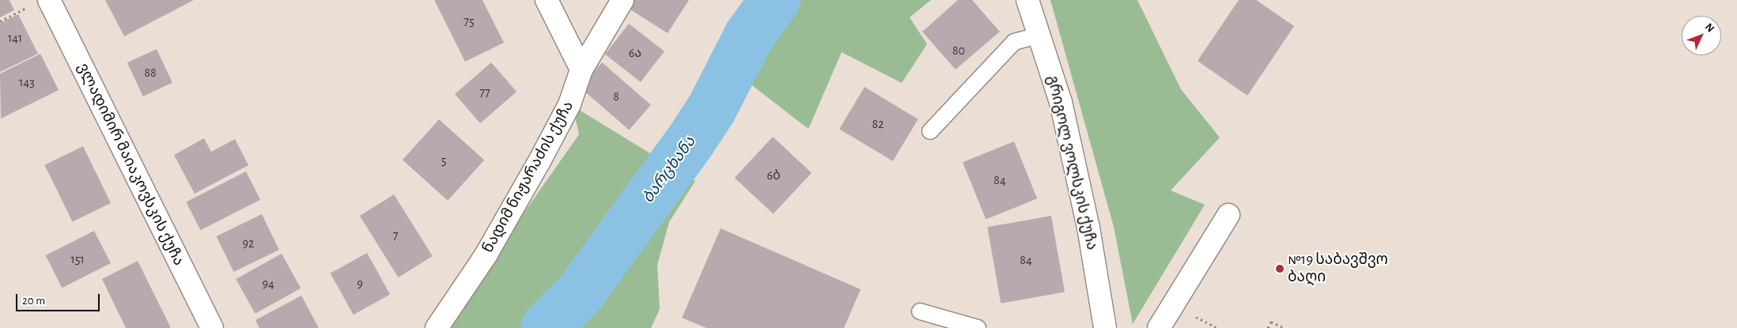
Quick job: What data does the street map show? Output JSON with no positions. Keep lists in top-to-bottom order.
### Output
{
  "streets": {
    "street": ["გრიგოლ ვოლსკის ქუჩა", "ვლადიმირ მაიაკოვსკის ქუჩა", "ნადიმ ნიჟარაძის ქუჩა"]
  },
  "water": ["ბარცხანა"],
  "places": ["№19 საბავშვო ბაღი"],
  "house_numbers": [
    "75",
    "141",
    "80",
    "6ა",
    "88",
    "143",
    "77",
    "8",
    "82",
    "5",
    "6ბ",
    "84",
    "7",
    "92",
    "151",
    "84",
    "94",
    "9"
  ],
  "scale_bar": "20 m",
  "north": "top right"
}
